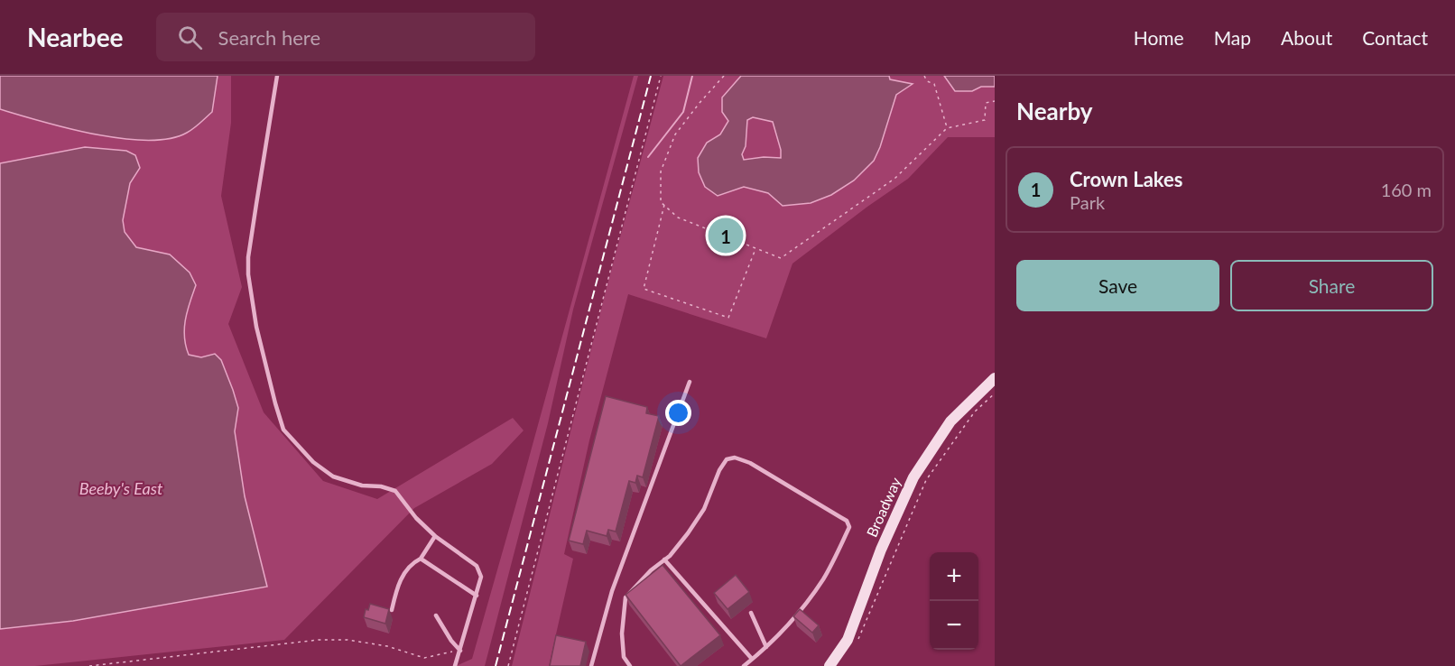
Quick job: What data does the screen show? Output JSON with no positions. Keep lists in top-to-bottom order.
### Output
{
  "streets": {
    "main road": ["Broadway"]
  },
  "water": ["Beeby's East"],
  "page": {
    "header": "Nearbee",
    "search": "Search here",
    "nav": [
      "Home",
      "Map",
      "About",
      "Contact"
    ],
    "heading": "Nearby",
    "list": [
      {
        "mark": "1",
        "name": "Crown Lakes",
        "note": "Park",
        "value": "160 m"
      }
    ],
    "pins": "1",
    "buttons": ["Save", "Share"],
    "map_buttons": ["+", "−"]
  }
}
